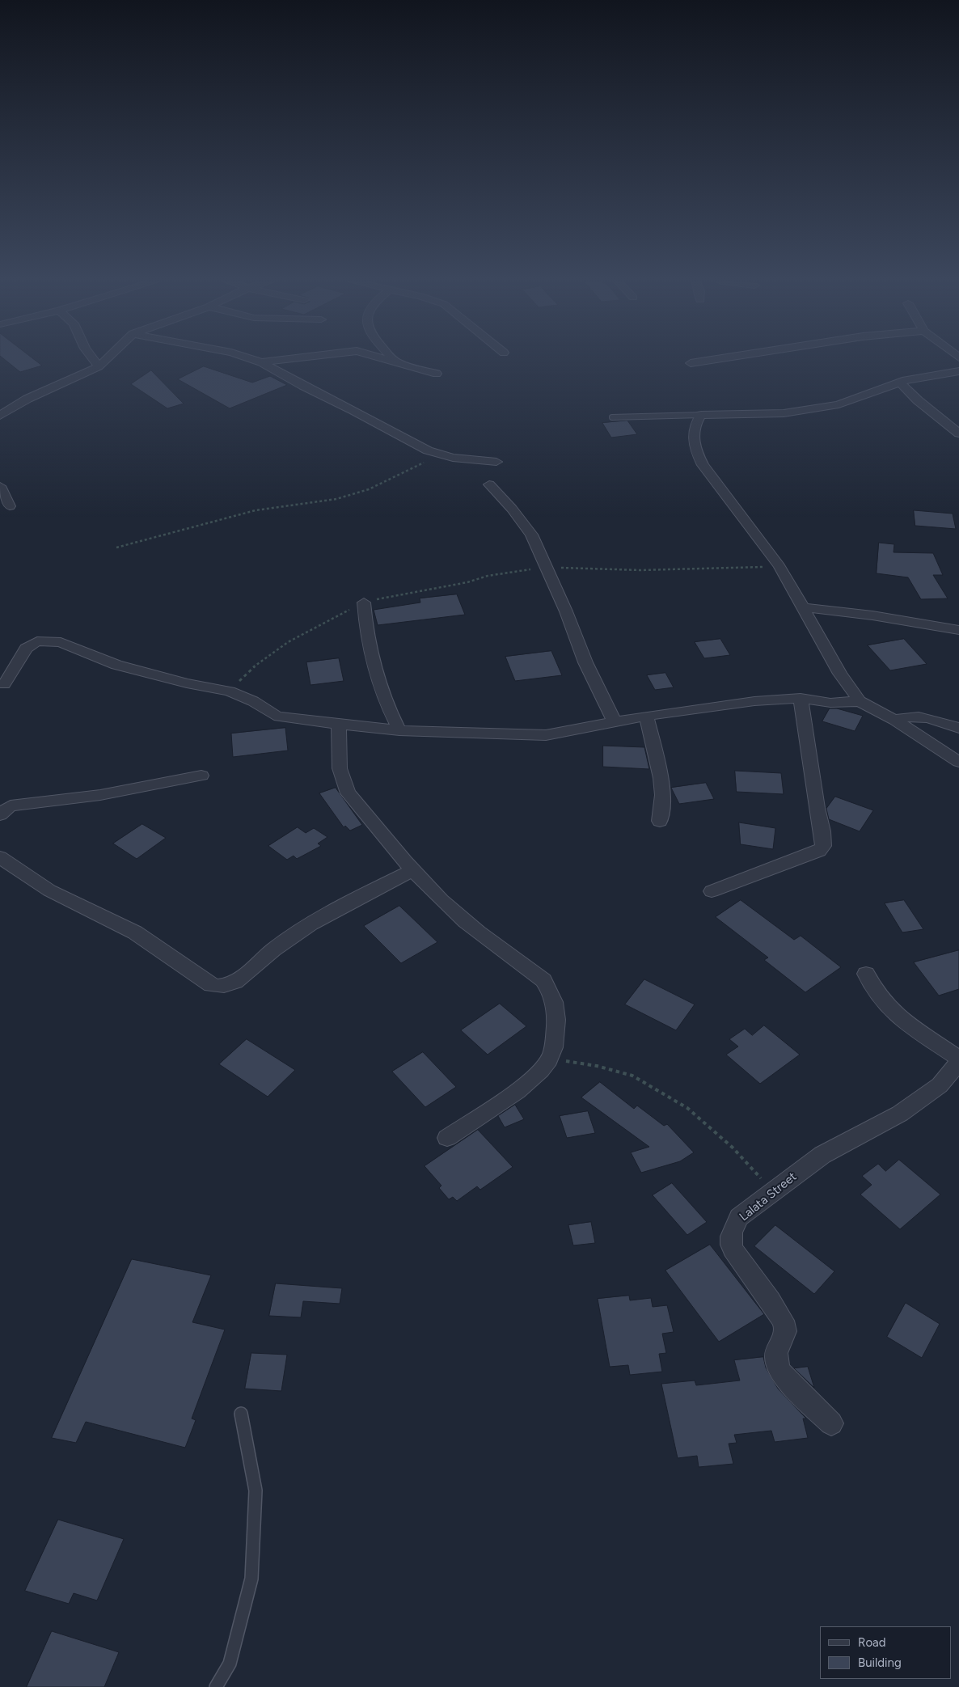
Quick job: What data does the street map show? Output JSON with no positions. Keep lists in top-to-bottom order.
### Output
{
  "streets": {
    "street": ["Lalata Street"]
  },
  "legend": ["Road", "Building"]
}
